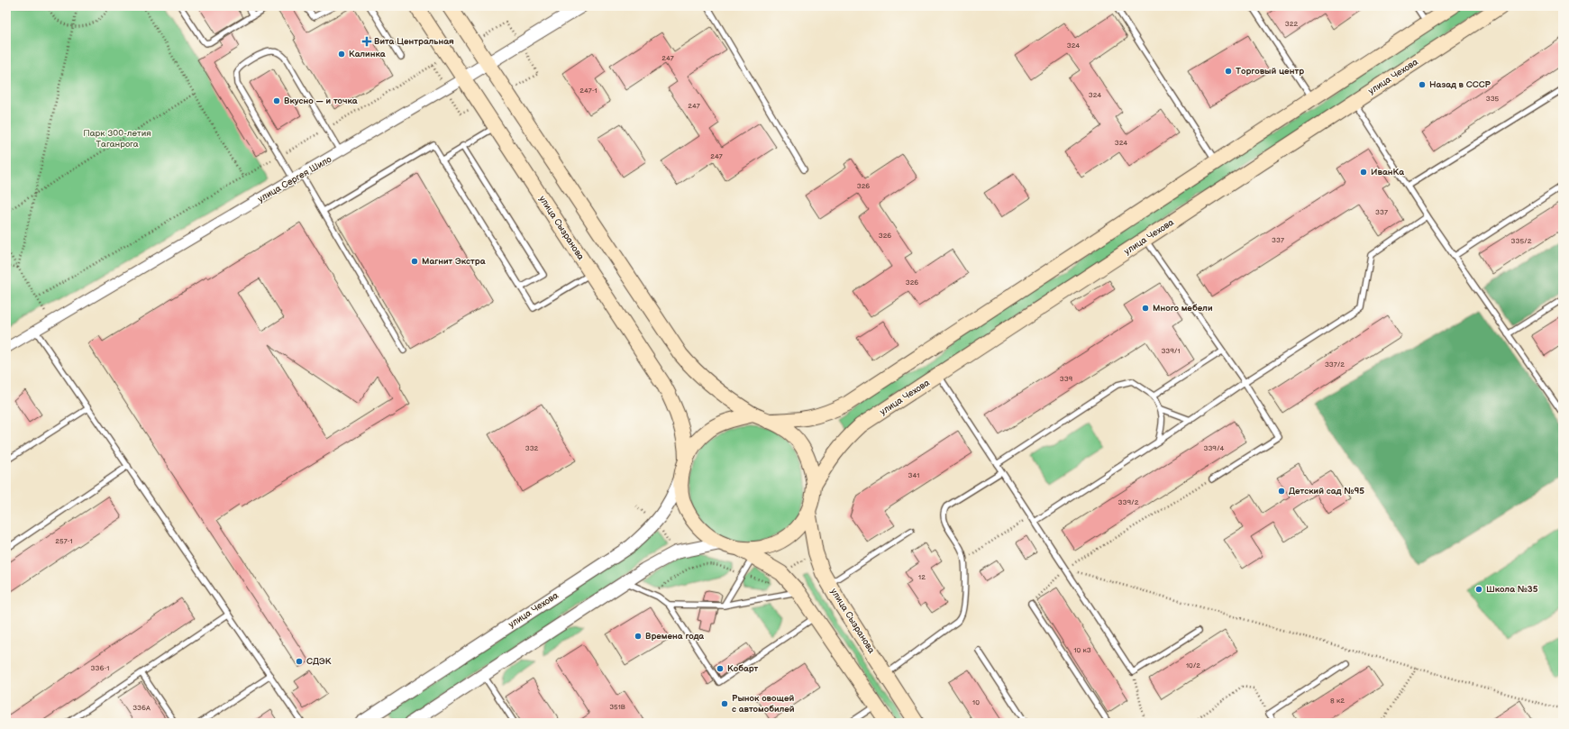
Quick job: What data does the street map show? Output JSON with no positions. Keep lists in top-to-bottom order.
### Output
{
  "streets": {
    "main road": ["улица Чехова", "улица Сызранова"],
    "street": ["улица Сергея Шило"]
  },
  "crossings": [
    ["улица Сергея Шило", "улица Сызранова"]
  ],
  "parks": ["Парк 300-летия Таганрога"],
  "places": {
    "health": ["Вита Центральная"],
    "other": [
      "Калинка",
      "Торговый центр",
      "Назад в СССР",
      "Вкусно — и точка",
      "ИванКа",
      "Магнит Экстра",
      "Много мебели",
      "Детский сад №95",
      "Школа №35",
      "Времена года",
      "СДЭК",
      "Кобарт",
      "Рынок овощей с автомобилей"
    ]
  },
  "house_numbers": [
    "322",
    "324",
    "247",
    "247-1",
    "324",
    "335",
    "247",
    "324",
    "247",
    "326",
    "337",
    "326",
    "337",
    "335/2",
    "326",
    "339/1",
    "337/2",
    "339",
    "332",
    "339/4",
    "341",
    "339/2",
    "257-1",
    "12",
    "10 к3",
    "10/2",
    "336-1",
    "8 к2",
    "10",
    "351В",
    "336А"
  ]
}
